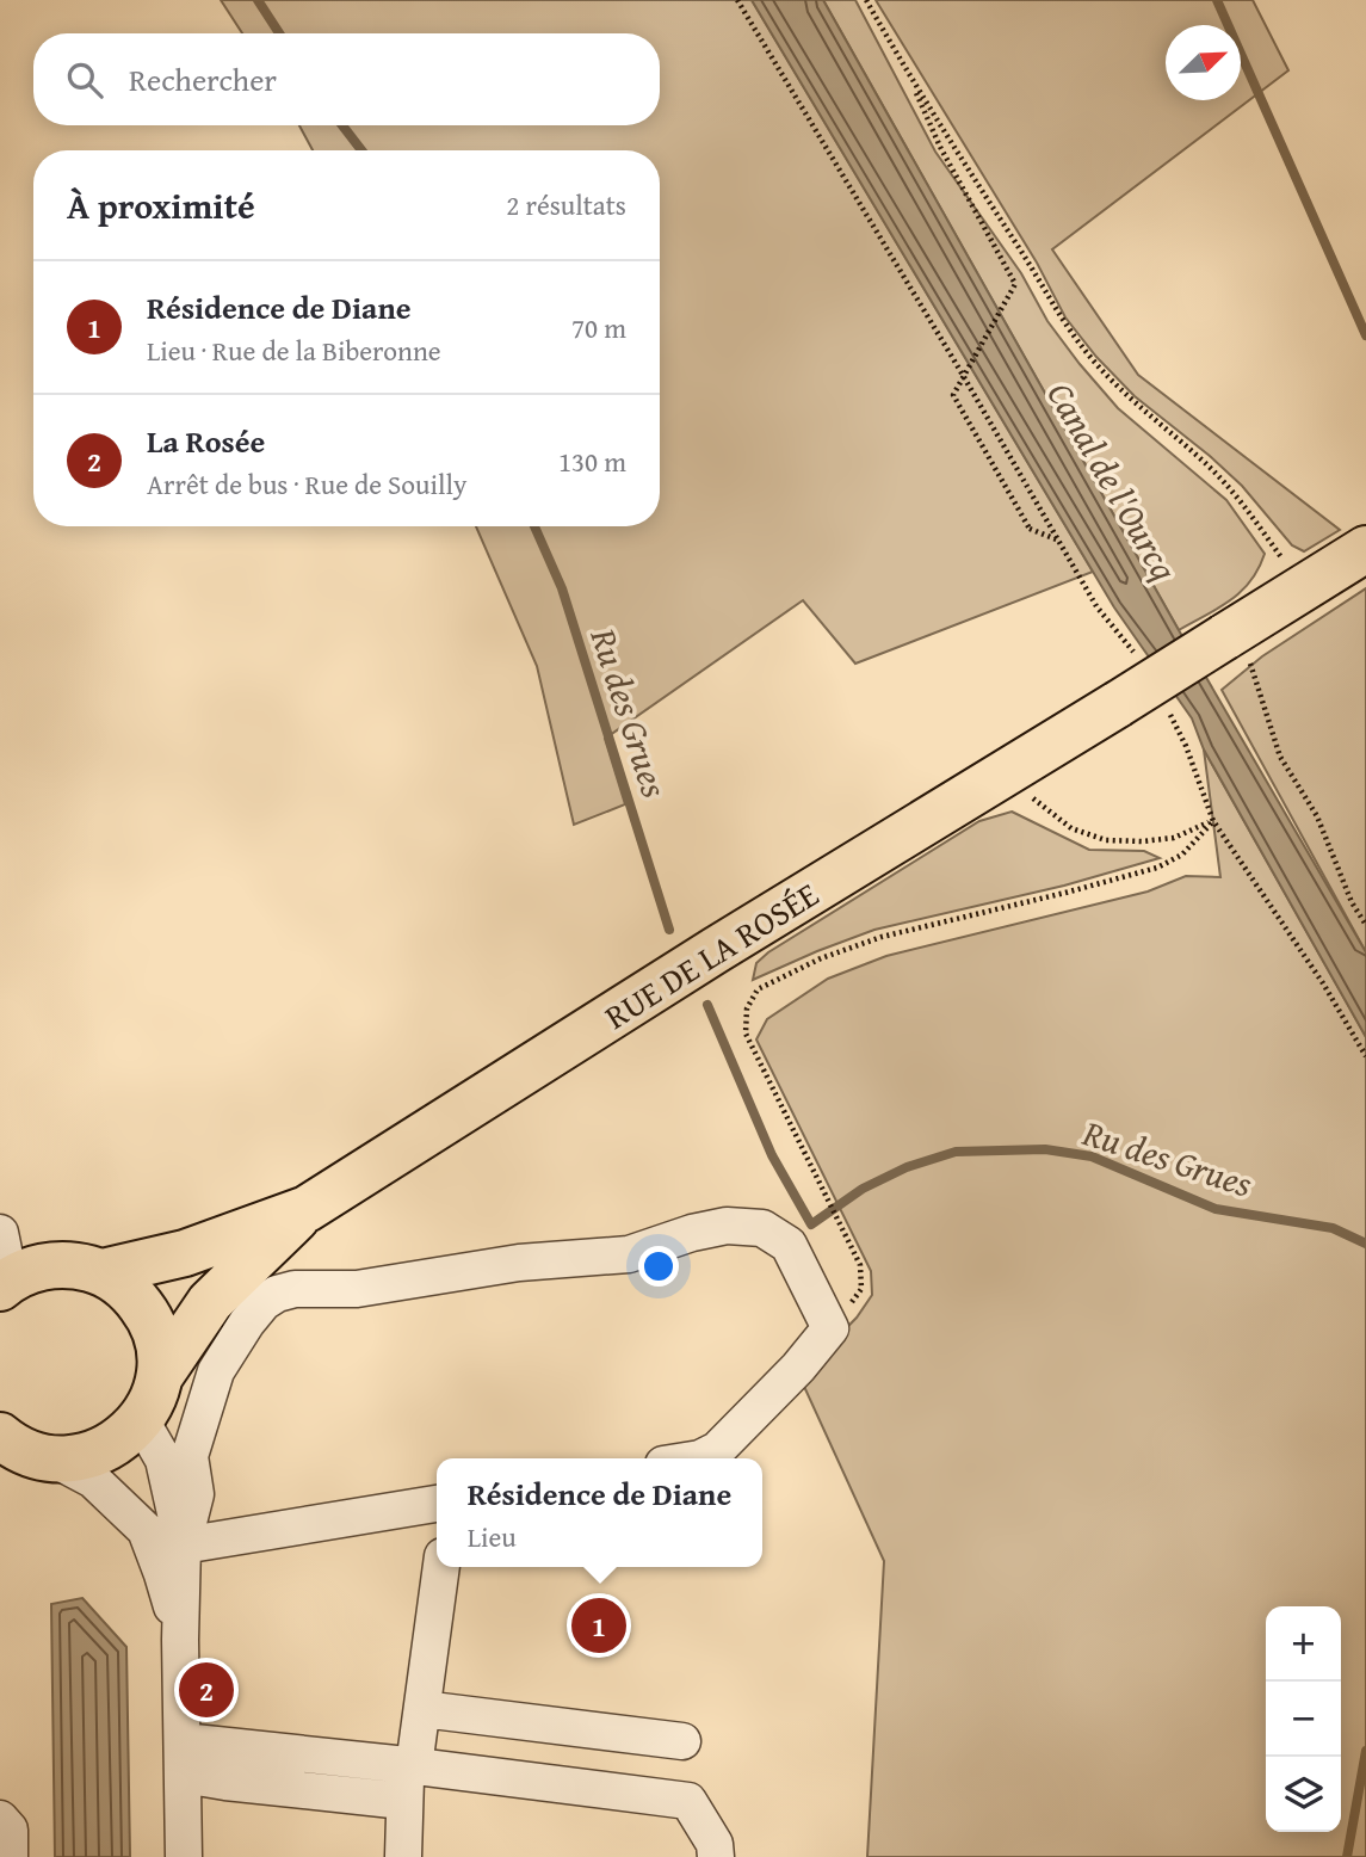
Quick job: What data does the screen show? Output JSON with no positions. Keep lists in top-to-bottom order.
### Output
{
  "streets": {
    "main road": ["RUE DE LA ROSÉE"]
  },
  "water": ["Canal de l'Ourcq", "Ru des Grues"],
  "north": "top right",
  "page": {
    "search": "Rechercher",
    "heading": ["À proximité", "2 résultats"],
    "list": [
      {
        "mark": "1",
        "name": "Résidence de Diane",
        "note": "Lieu · Rue de la Biberonne",
        "value": "70 m"
      },
      {
        "mark": "2",
        "name": "La Rosée",
        "note": "Arrêt de bus · Rue de Souilly",
        "value": "130 m"
      }
    ],
    "popup": ["Résidence de Diane", "Lieu"],
    "pins": ["1", "2"],
    "map_buttons": ["+", "−"]
  }
}
